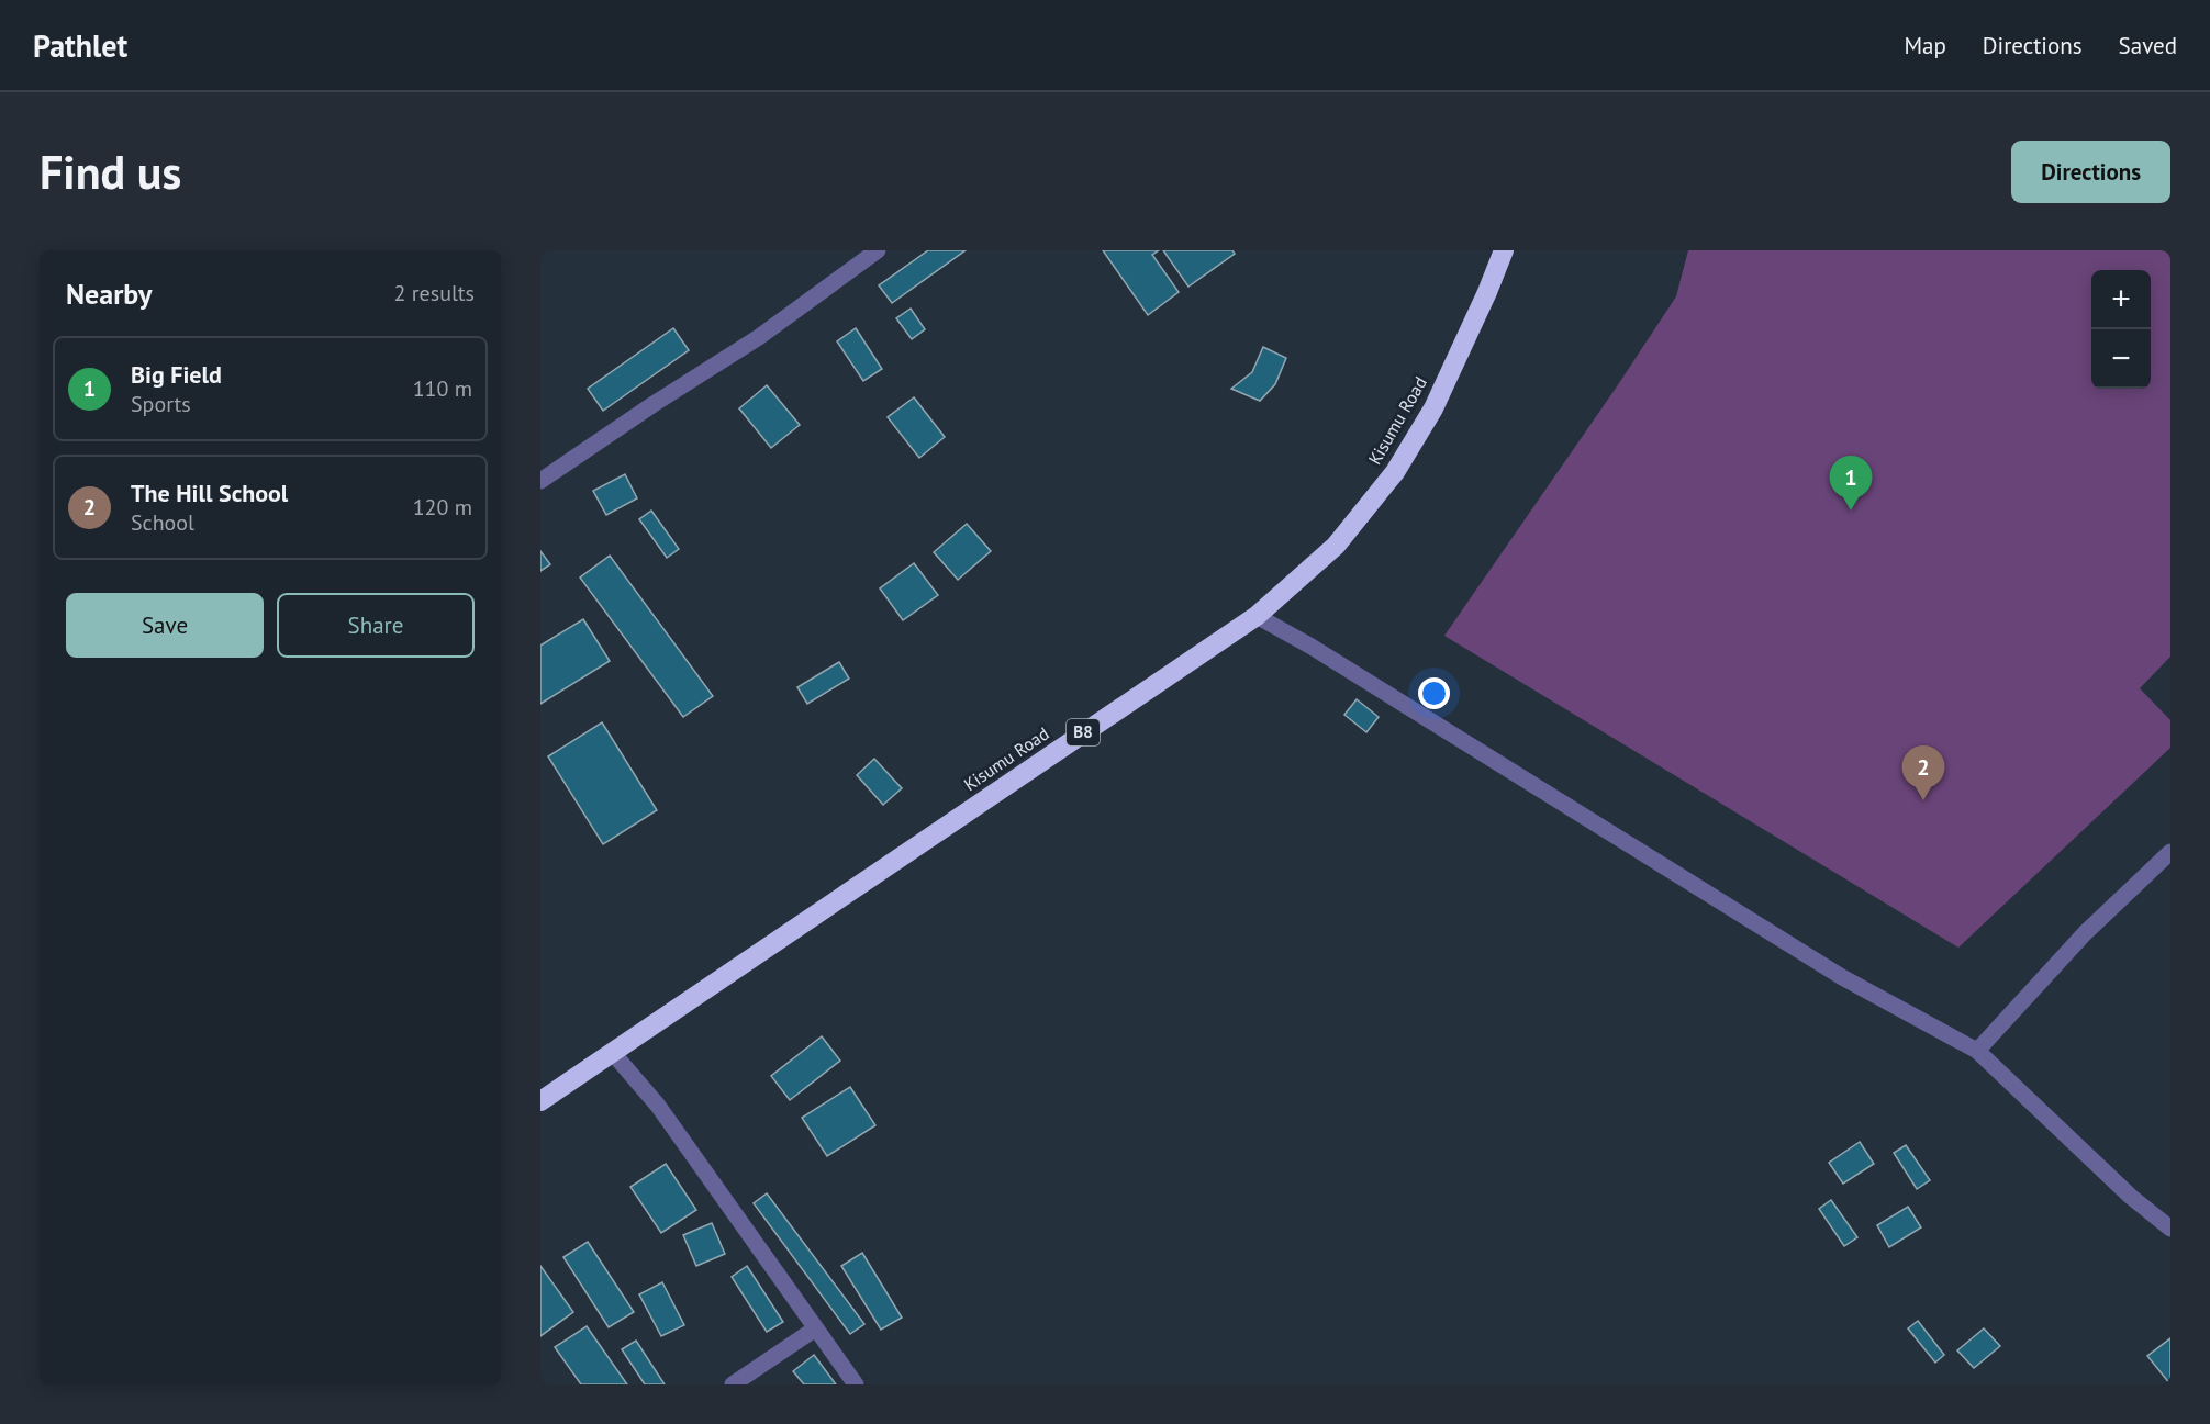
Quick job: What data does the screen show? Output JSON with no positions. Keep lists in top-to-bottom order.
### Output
{
  "streets": {
    "highway": ["Kisumu Road", "B8"]
  },
  "page": {
    "header": "Pathlet",
    "nav": ["Map", "Directions", "Saved"],
    "buttons": [
      "Directions",
      ["Save", "Share"]
    ],
    "title": "Find us",
    "heading": ["Nearby", "2 results"],
    "map_buttons": ["+", "−"],
    "list": [
      {
        "mark": "1",
        "name": "Big Field",
        "note": "Sports",
        "value": "110 m"
      },
      {
        "mark": "2",
        "name": "The Hill School",
        "note": "School",
        "value": "120 m"
      }
    ],
    "pins": ["1", "2"]
  }
}
